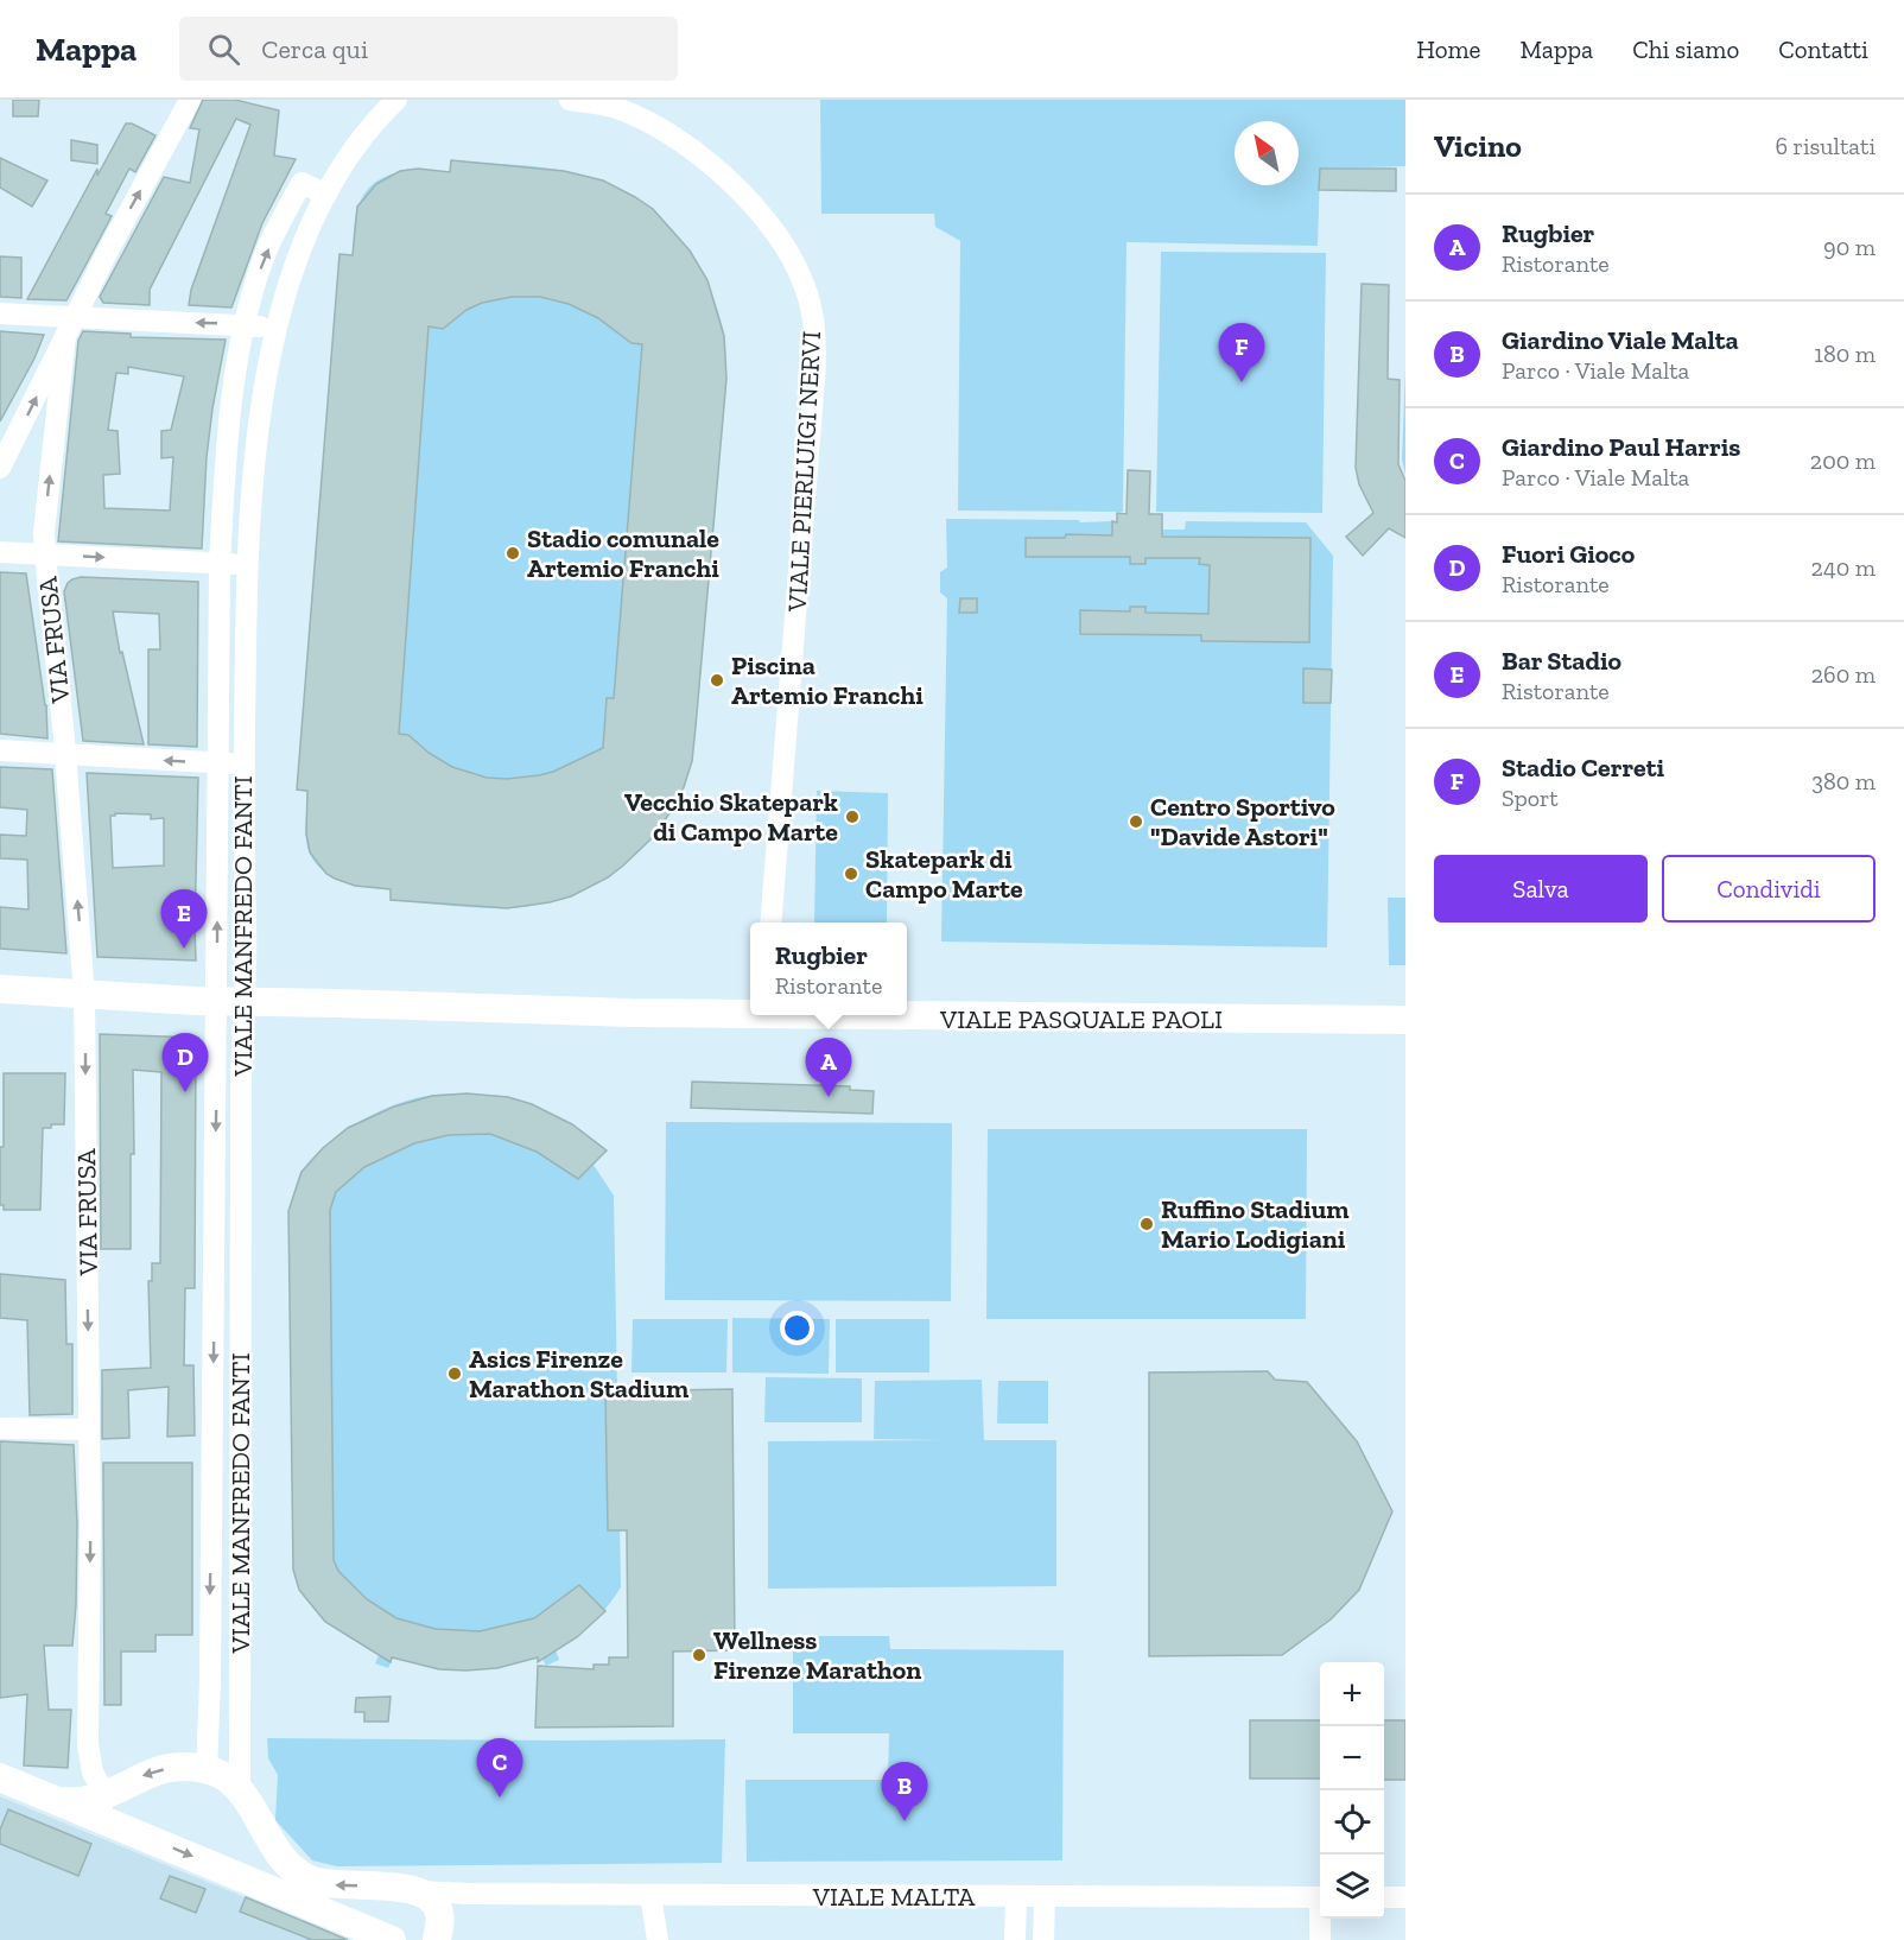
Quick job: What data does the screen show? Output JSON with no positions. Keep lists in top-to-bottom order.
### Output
{
  "streets": {
    "street": [
      "VIALE PIERLUIGI NERVI",
      "VIA FRUSA",
      "VIALE MANFREDO FANTI",
      "VIALE PASQUALE PAOLI",
      "VIALE MALTA"
    ]
  },
  "crossings": [
    ["VIA FRUSA", "VIALE PASQUALE PAOLI"],
    ["VIALE MANFREDO FANTI", "VIALE PASQUALE PAOLI"]
  ],
  "places": [
    "Stadio comunale Artemio Franchi",
    "Piscina Artemio Franchi",
    "Vecchio Skatepark di Campo Marte",
    "Centro Sportivo \"Davide Astori\"",
    "Skatepark di Campo Marte",
    "Ruffino Stadium Mario Lodigiani",
    "Asics Firenze Marathon Stadium",
    "Wellness Firenze Marathon"
  ],
  "north": "top left",
  "page": {
    "header": "Mappa",
    "search": "Cerca qui",
    "nav": [
      "Home",
      "Mappa",
      "Chi siamo",
      "Contatti"
    ],
    "heading": ["Vicino", "6 risultati"],
    "list": [
      {
        "mark": "A",
        "name": "Rugbier",
        "note": "Ristorante",
        "value": "90 m"
      },
      {
        "mark": "B",
        "name": "Giardino Viale Malta",
        "note": "Parco · Viale Malta",
        "value": "180 m"
      },
      {
        "mark": "C",
        "name": "Giardino Paul Harris",
        "note": "Parco · Viale Malta",
        "value": "200 m"
      },
      {
        "mark": "D",
        "name": "Fuori Gioco",
        "note": "Ristorante",
        "value": "240 m"
      },
      {
        "mark": "E",
        "name": "Bar Stadio",
        "note": "Ristorante",
        "value": "260 m"
      },
      {
        "mark": "F",
        "name": "Stadio Cerreti",
        "note": "Sport",
        "value": "380 m"
      }
    ],
    "pins": [
      "F",
      "E",
      "D",
      "A",
      "C",
      "B"
    ],
    "buttons": ["Salva", "Condividi"],
    "popup": ["Rugbier", "Ristorante"],
    "map_buttons": ["+", "−"]
  }
}
